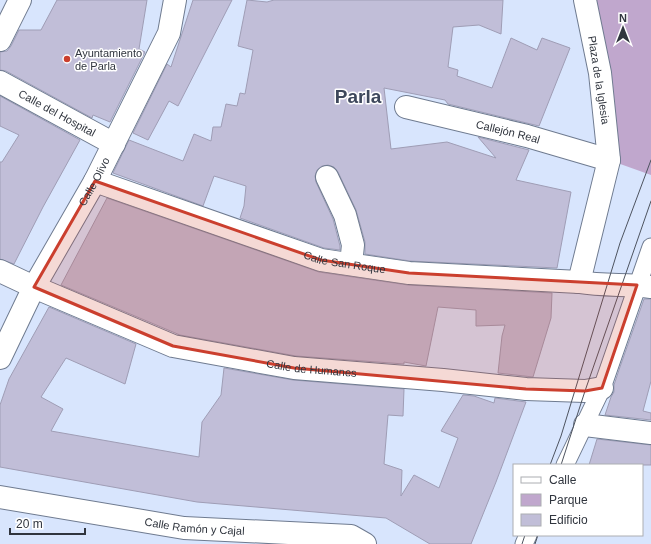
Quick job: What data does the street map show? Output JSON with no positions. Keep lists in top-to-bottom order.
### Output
{
  "streets": {
    "street": [
      "Plaza de la Iglesia",
      "Calle del Hospital",
      "Callejón Real",
      "Calle Olivo",
      "Calle San Roque",
      "Calle de Humanes",
      "Calle Ramón y Cajal"
    ]
  },
  "crossings": [
    ["Plaza de la Iglesia", "Callejón Real"],
    ["Plaza de la Iglesia", "Calle San Roque"],
    ["Calle del Hospital", "Calle Olivo"],
    ["Calle Olivo", "Calle San Roque"],
    ["Calle Olivo", "Calle de Humanes"]
  ],
  "districts": ["Parla"],
  "places": ["Ayuntamiento de Parla"],
  "legend": ["Calle", "Parque", "Edificio"],
  "scale_bar": "20 m",
  "north": "top"
}
